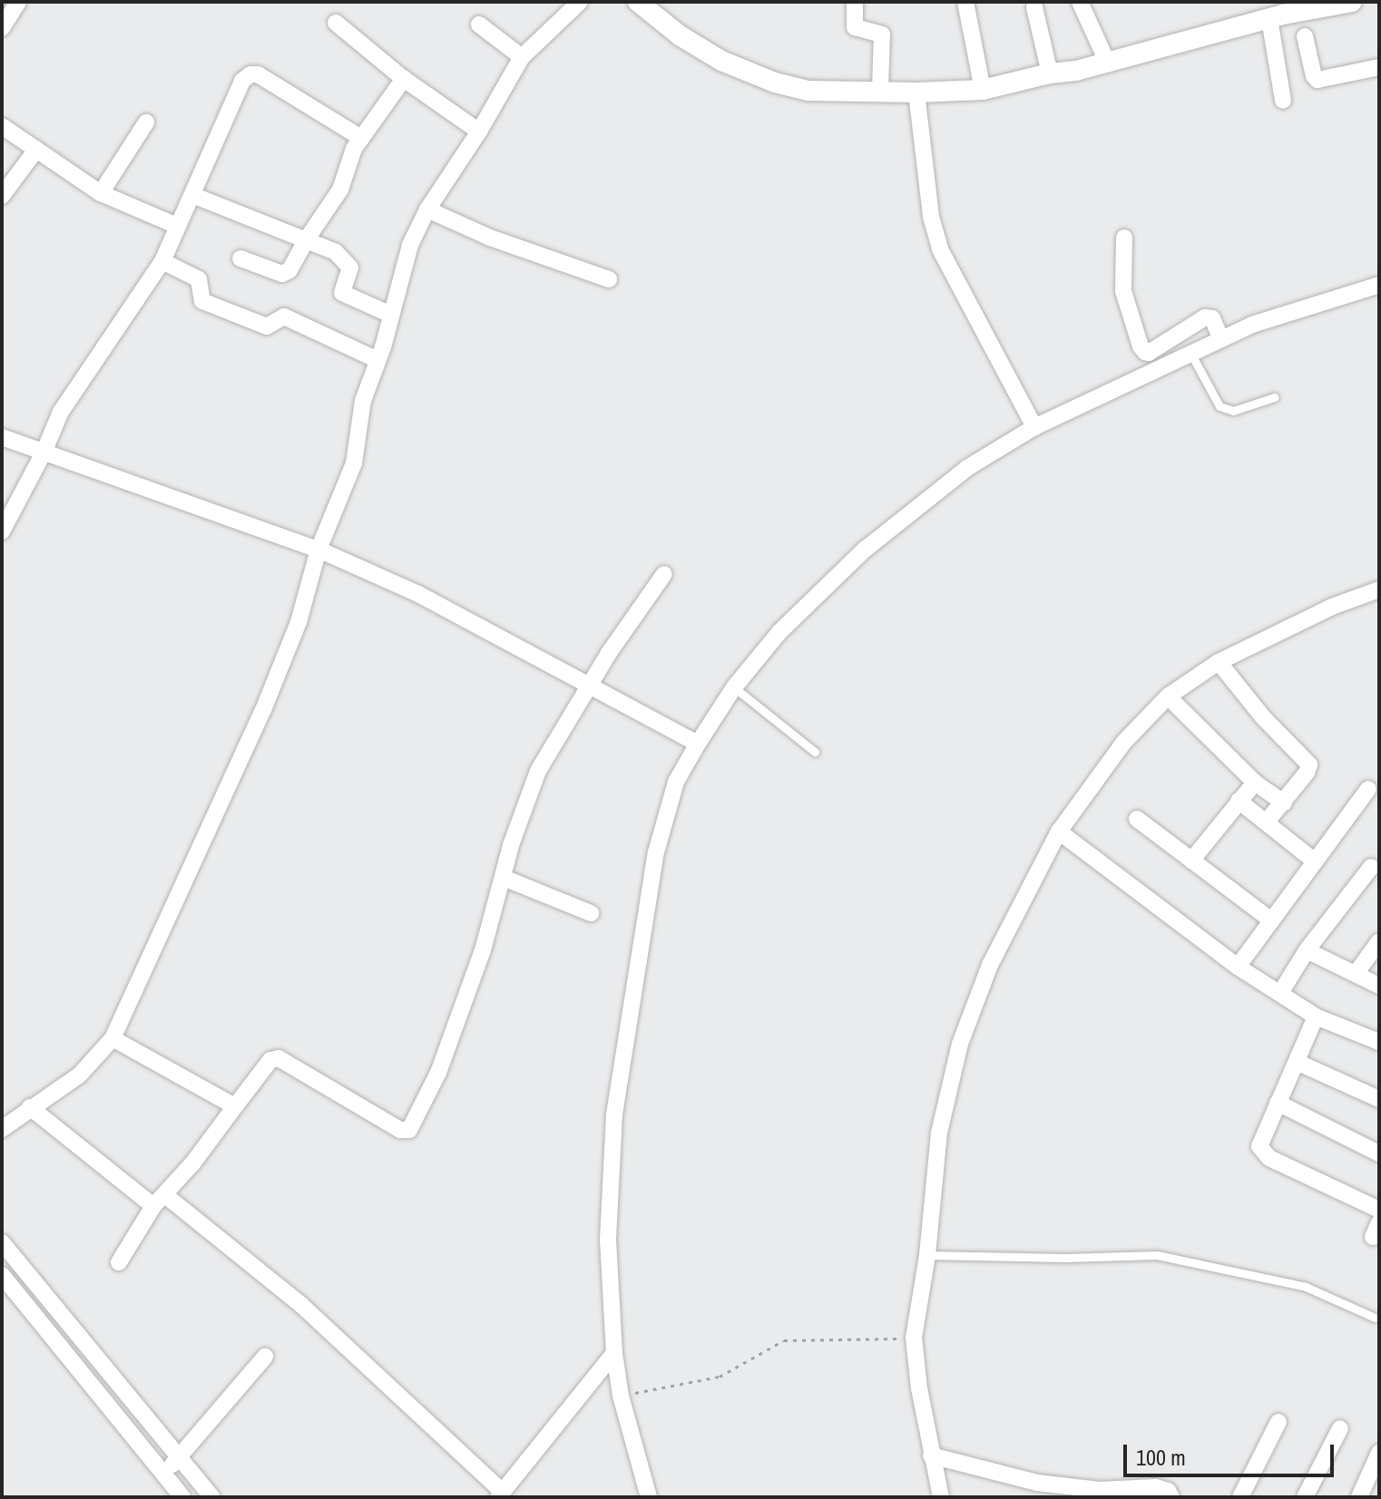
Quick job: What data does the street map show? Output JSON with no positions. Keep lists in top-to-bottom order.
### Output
{
  "scale_bar": "100 m"
}
